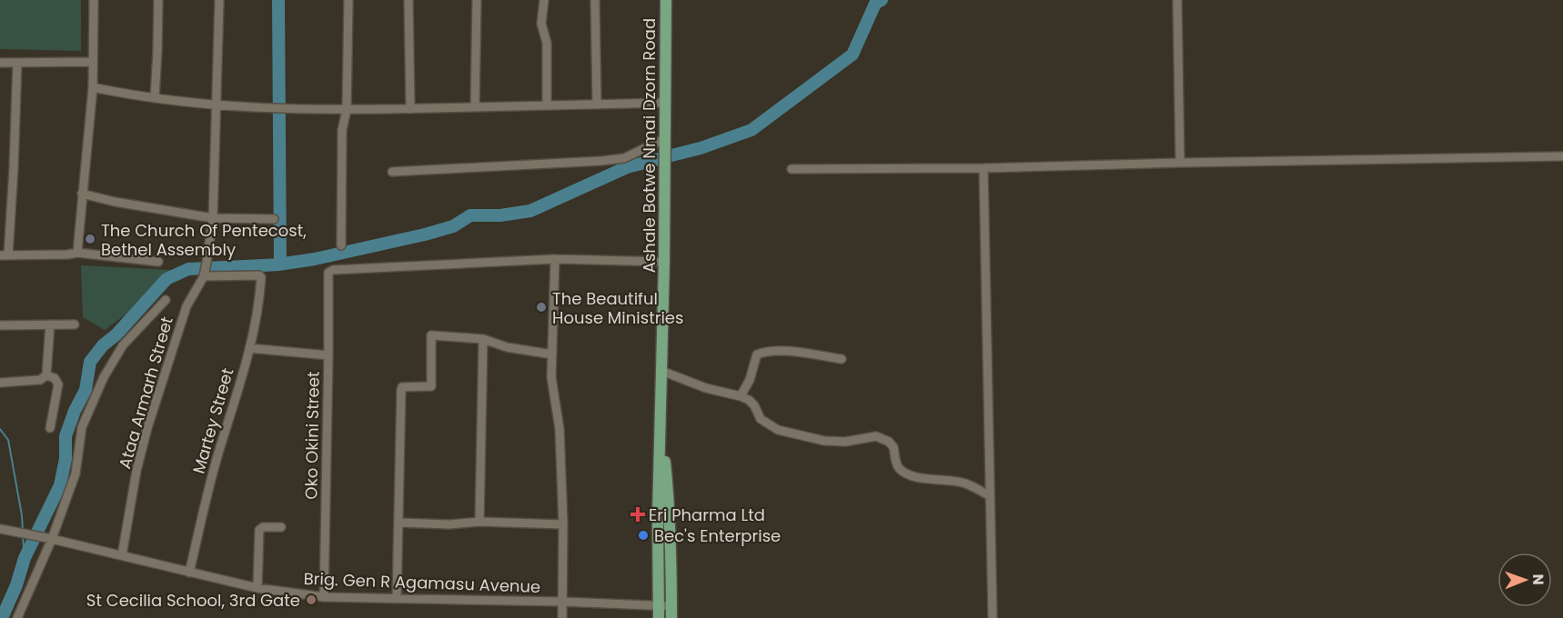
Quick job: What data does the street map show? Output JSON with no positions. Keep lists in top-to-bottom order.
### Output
{
  "streets": {
    "main road": ["Ashale Botwe Nmai Dzorn Road"],
    "street": [
      "Ataa Armarh Street",
      "Martey Street",
      "Oko Okini Street",
      "Brig. Gen R Agamasu Avenue"
    ]
  },
  "crossings": [
    ["Ashale Botwe Nmai Dzorn Road", "Brig. Gen R Agamasu Avenue"],
    ["Ataa Armarh Street", "Martey Street"],
    ["Ataa Armarh Street", "Brig. Gen R Agamasu Avenue"],
    ["Martey Street", "Brig. Gen R Agamasu Avenue"],
    ["Oko Okini Street", "Brig. Gen R Agamasu Avenue"]
  ],
  "places": {
    "other": [
      "The Church Of Pentecost, Bethel Assembly",
      "The Beautiful House Ministries",
      "Bec's Enterprise",
      "St Cecilia School, 3rd Gate"
    ],
    "health": ["Eri Pharma Ltd"]
  },
  "north": "right"
}
